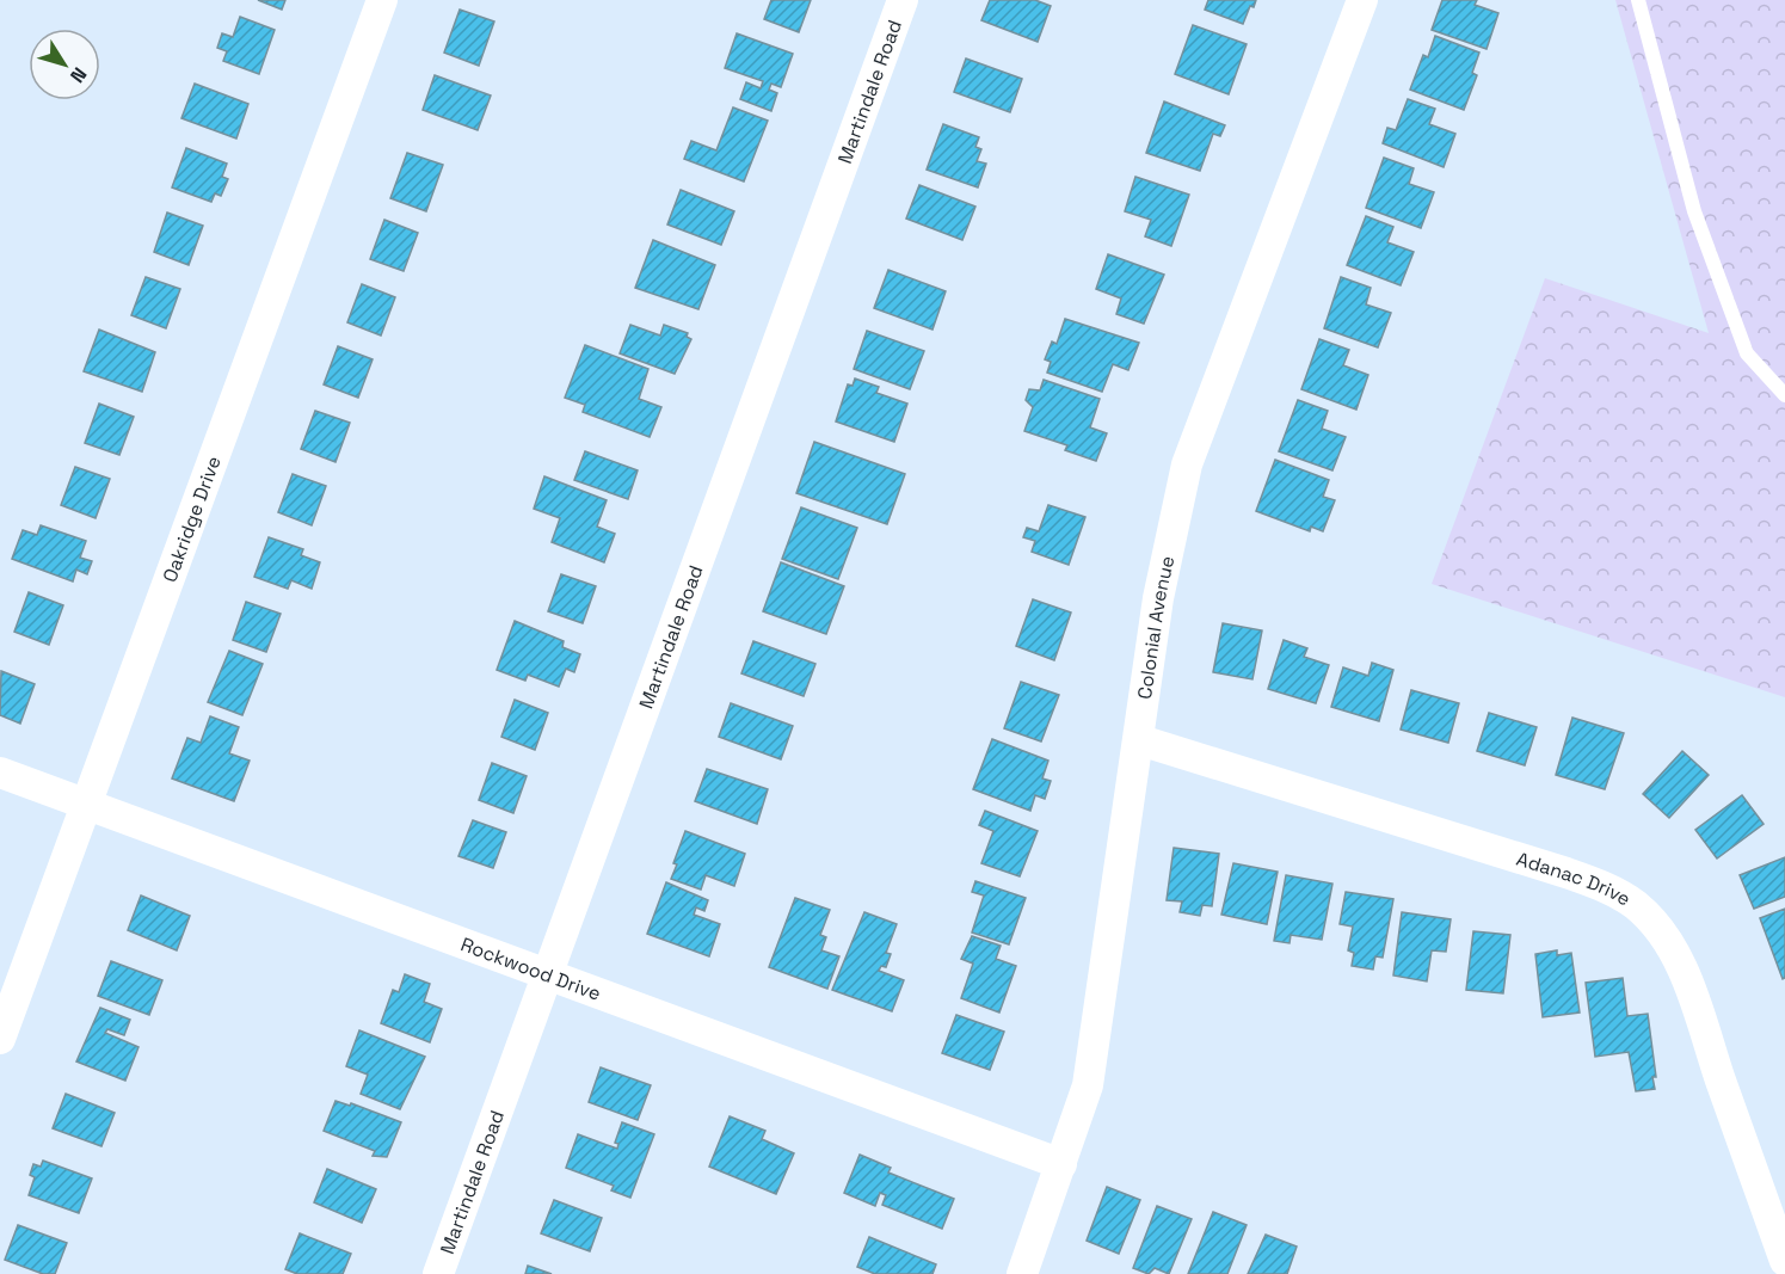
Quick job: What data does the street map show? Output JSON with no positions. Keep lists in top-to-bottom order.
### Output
{
  "streets": {
    "street": [
      "Martindale Road",
      "Oakridge Drive",
      "Colonial Avenue",
      "Adanac Drive",
      "Rockwood Drive"
    ]
  },
  "crossings": [
    ["Martindale Road", "Rockwood Drive"],
    ["Oakridge Drive", "Rockwood Drive"],
    ["Colonial Avenue", "Adanac Drive"],
    ["Colonial Avenue", "Rockwood Drive"]
  ],
  "north": "bottom right"
}
